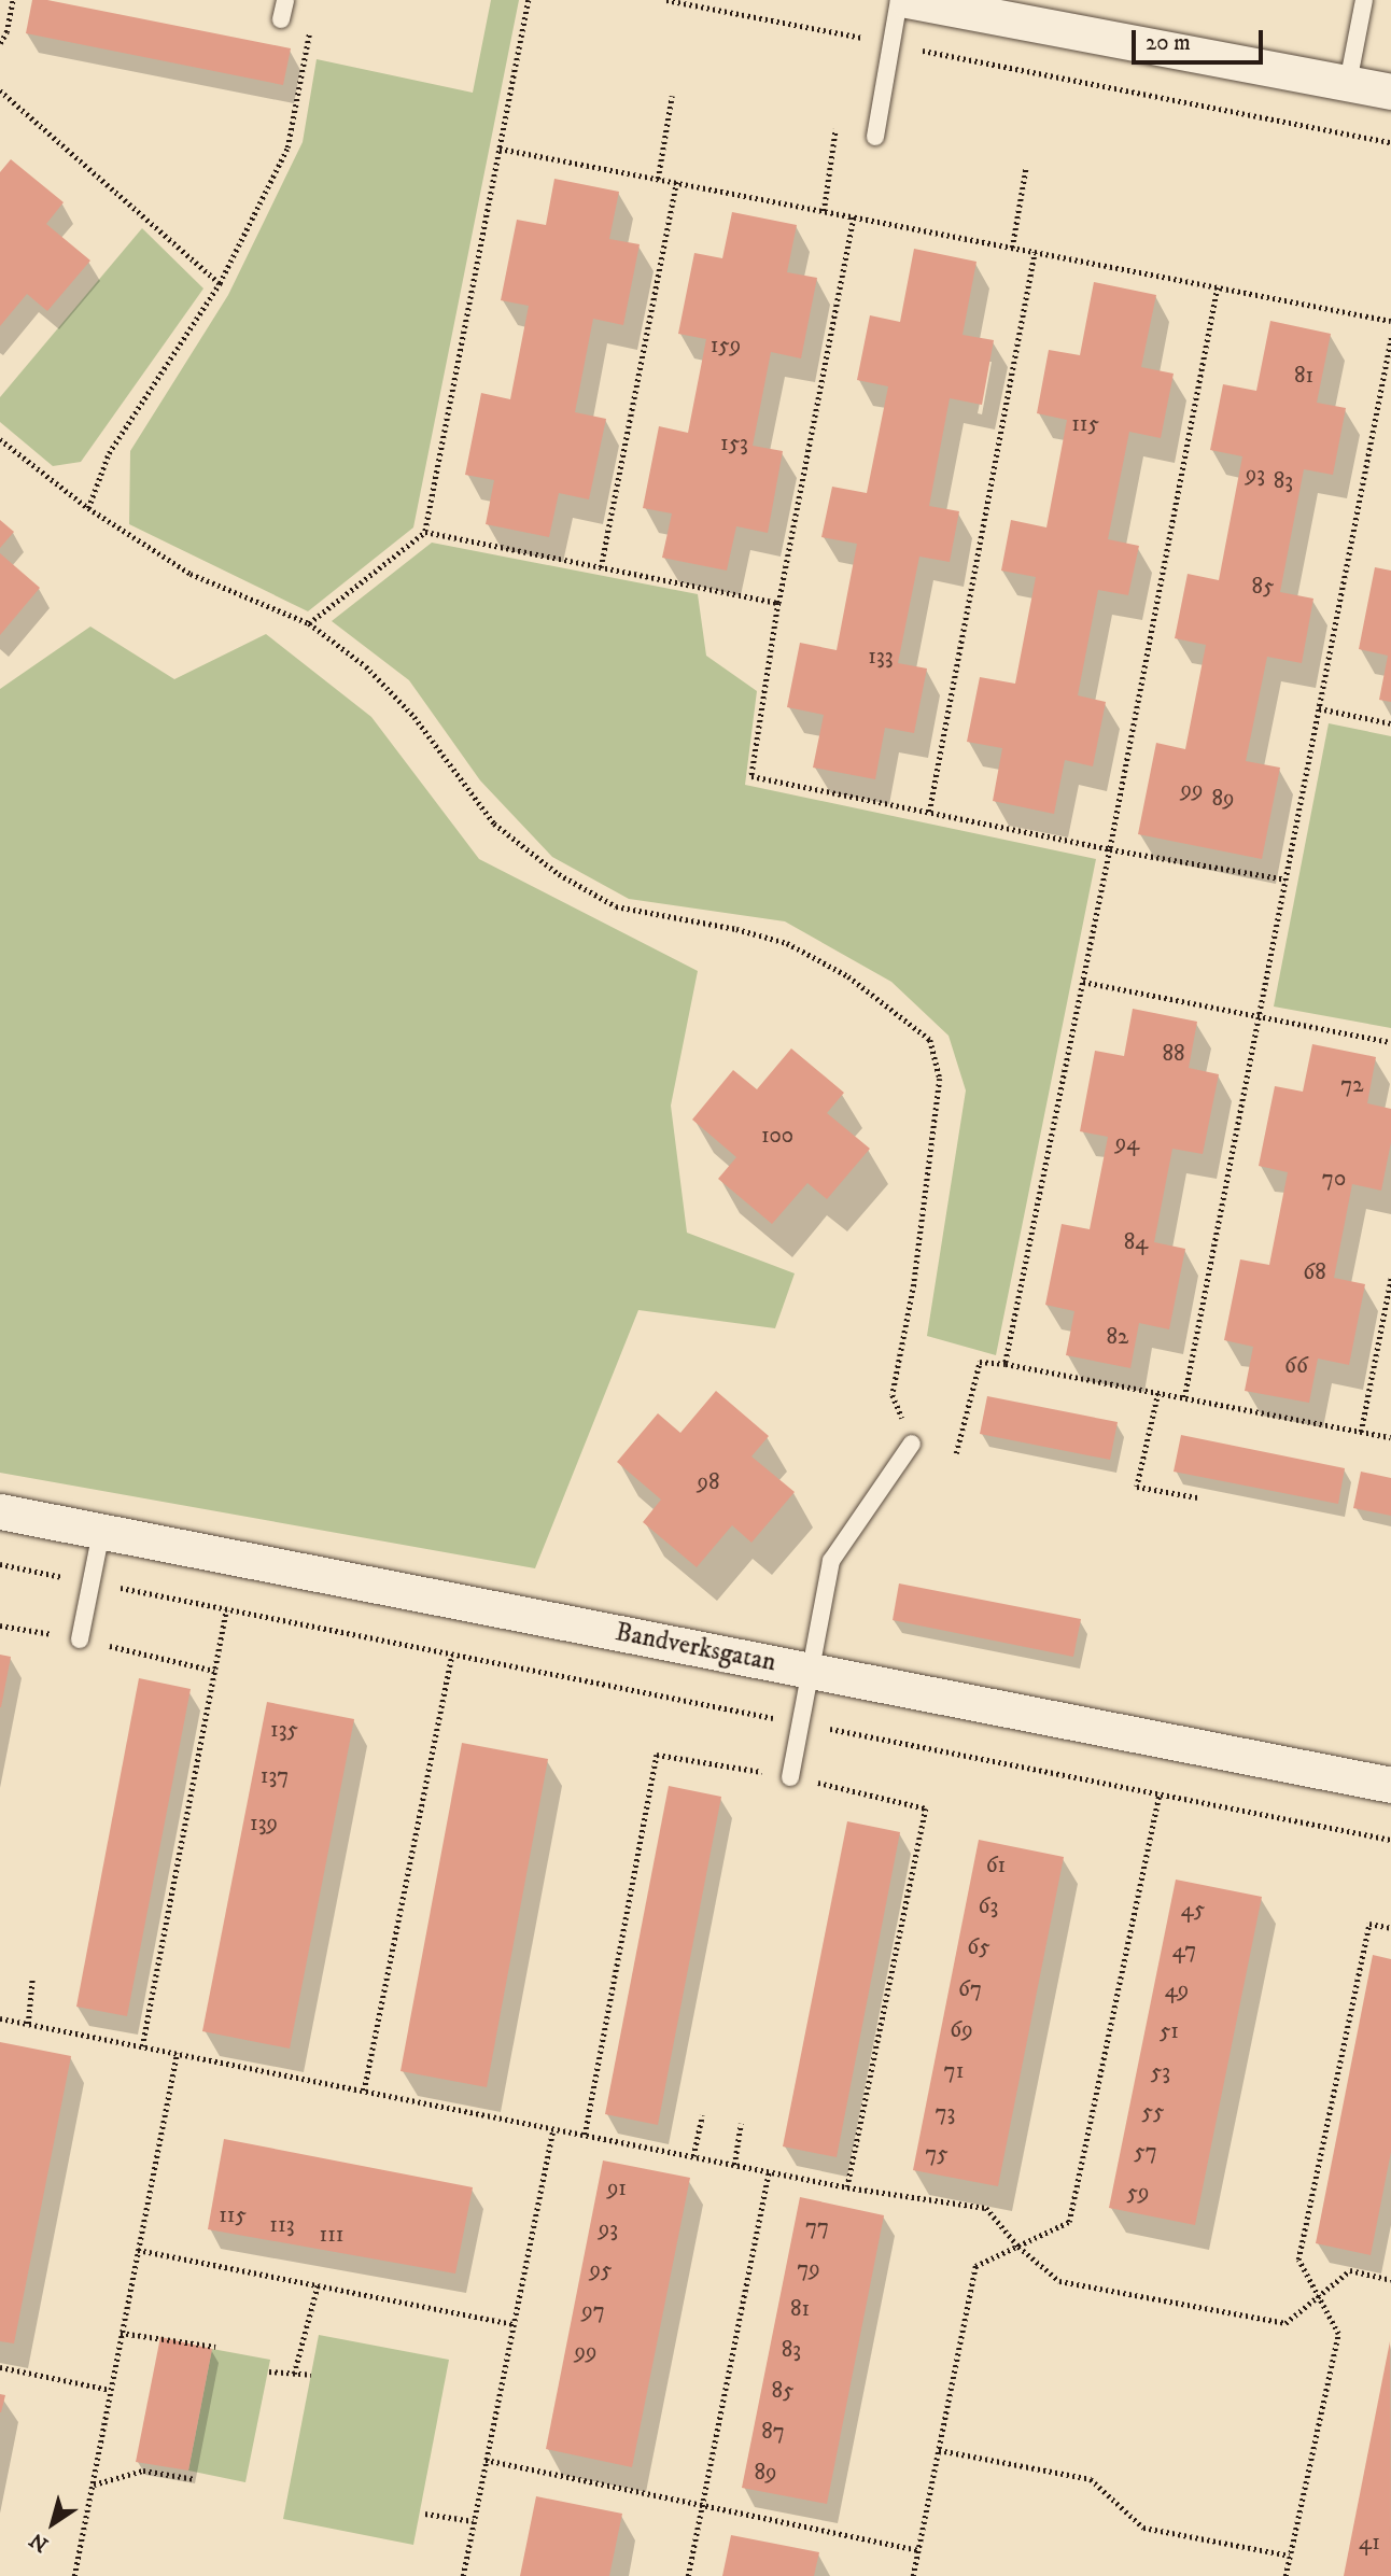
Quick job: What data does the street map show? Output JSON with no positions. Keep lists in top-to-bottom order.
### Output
{
  "streets": {
    "street": ["Bandverksgatan"]
  },
  "house_numbers": [
    "159",
    "81",
    "115",
    "153",
    "93",
    "83",
    "85",
    "133",
    "99",
    "89",
    "88",
    "72",
    "100",
    "94",
    "70",
    "84",
    "68",
    "82",
    "66",
    "98",
    "135",
    "137",
    "139",
    "61",
    "63",
    "45",
    "65",
    "47",
    "67",
    "49",
    "69",
    "51",
    "71",
    "53",
    "55",
    "73",
    "57",
    "75",
    "91",
    "59",
    "115",
    "113",
    "77",
    "93",
    "111",
    "79",
    "95",
    "81",
    "97",
    "83",
    "99",
    "85",
    "87",
    "89",
    "41"
  ],
  "scale_bar": "20 m",
  "north": "bottom left"
}
